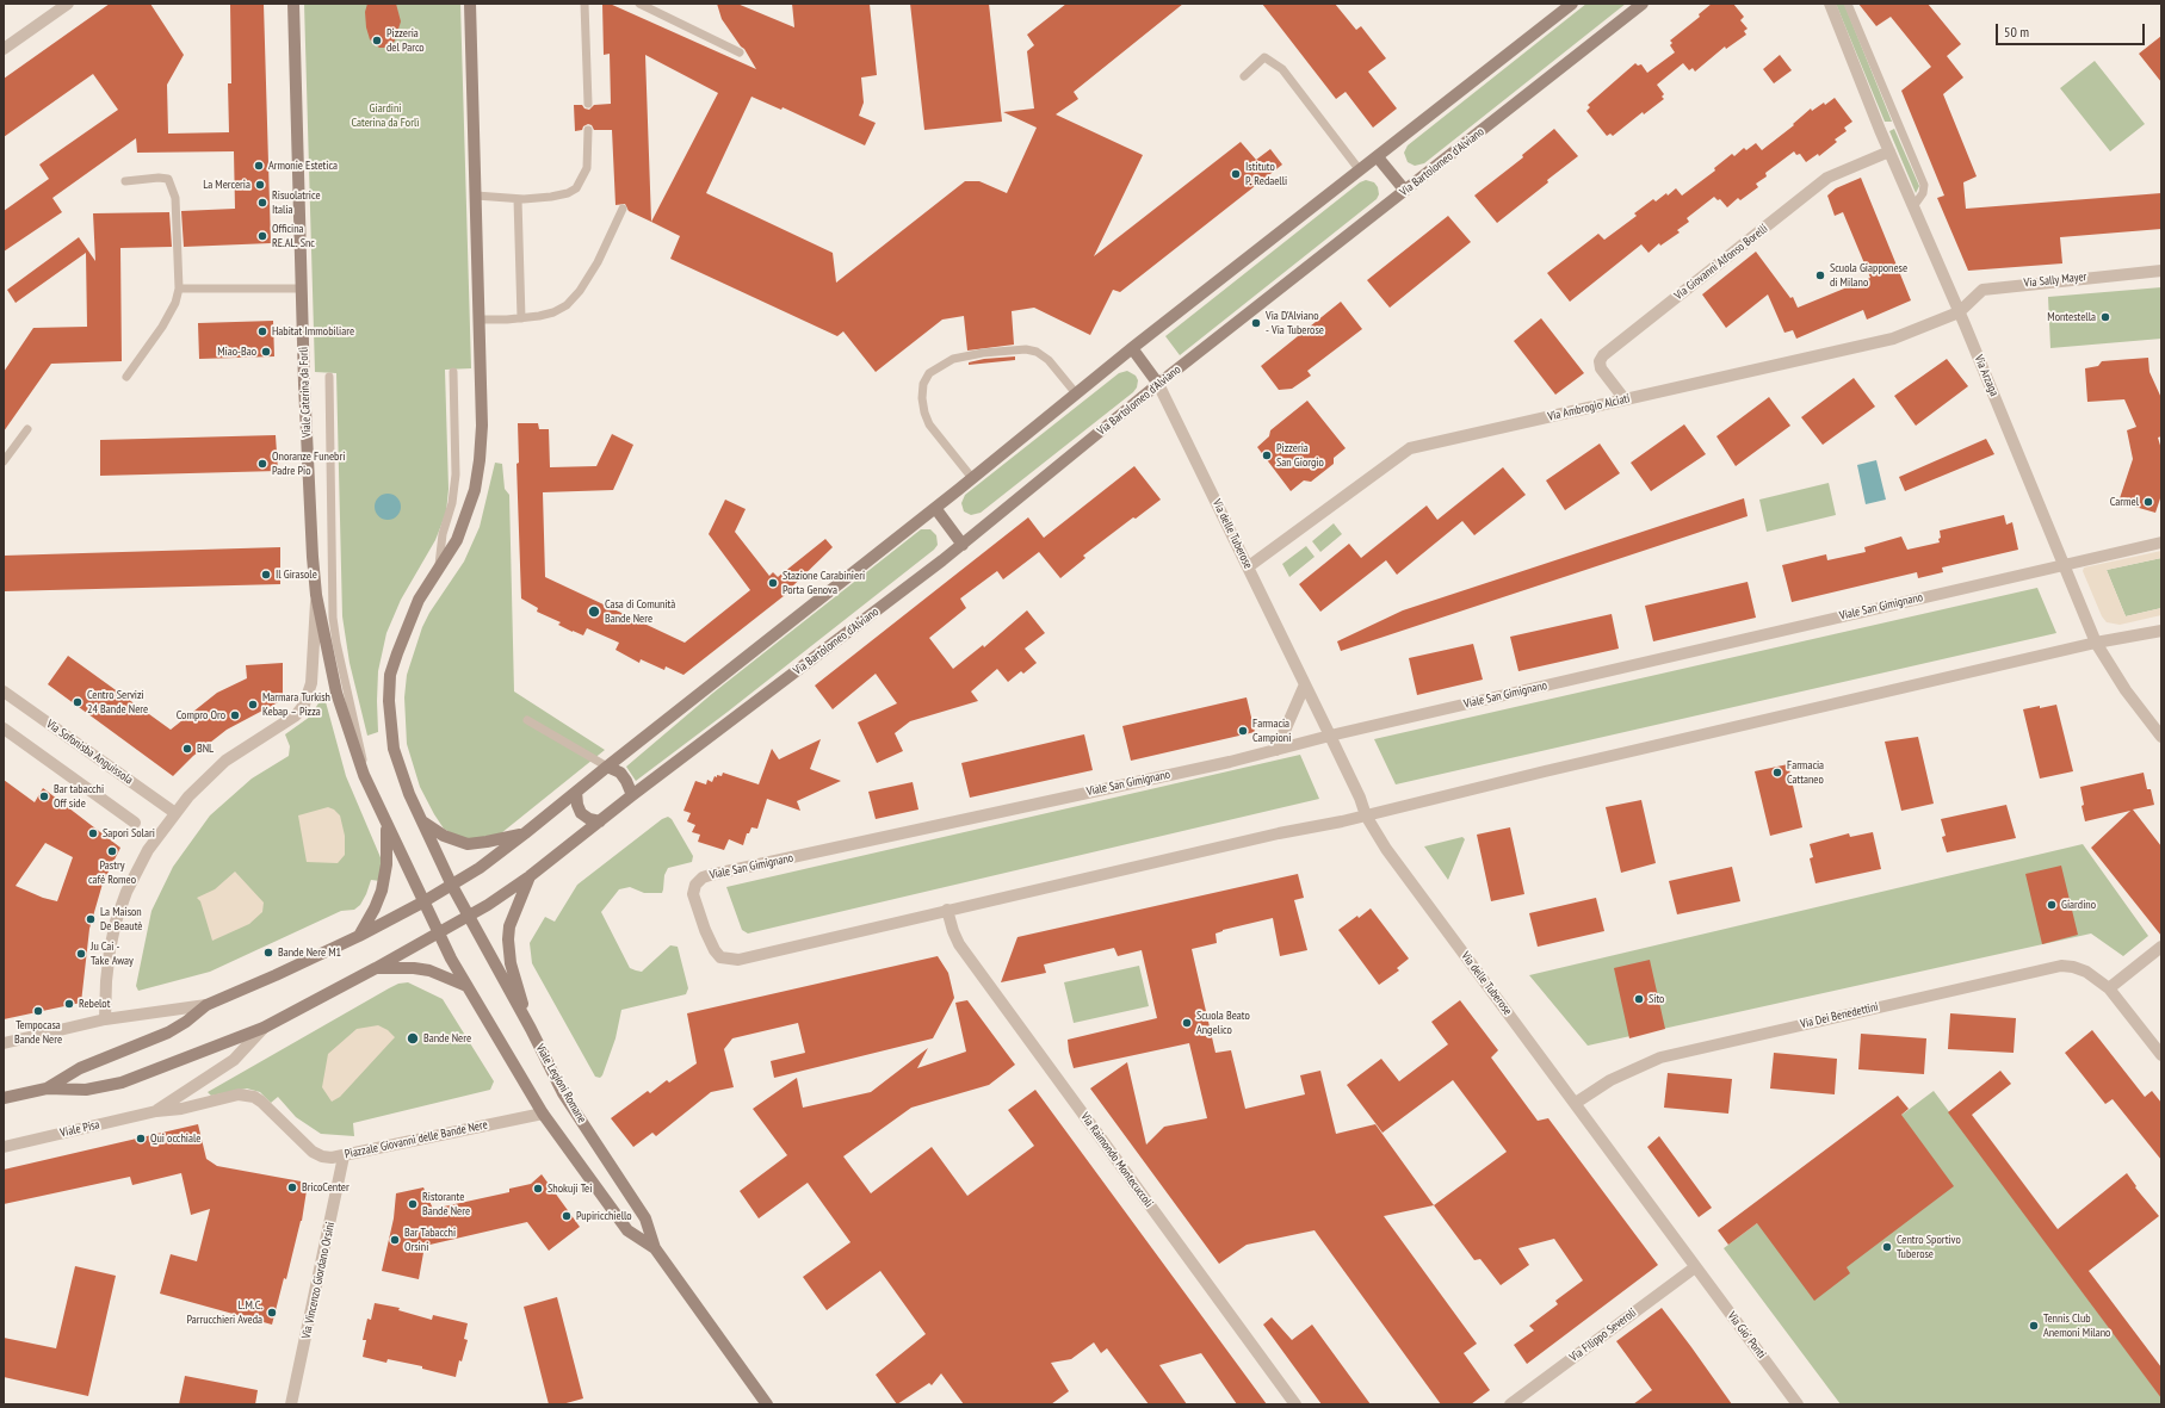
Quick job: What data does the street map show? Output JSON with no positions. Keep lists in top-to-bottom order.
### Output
{
  "streets": {
    "main road": ["Via Bartolomeo d'Alviano", "Viale Caterina da Forlì", "Viale Legioni Romane"],
    "street": [
      "Via Giovanni Alfonso Borelli",
      "Via Sally Mayer",
      "Via Arzaga",
      "Via Ambrogio Alciati",
      "Via delle Tuberose",
      "Viale San Gimignano",
      "Via Sofonisba Anguissola",
      "Via Dei Benedettini",
      "Viale Pisa",
      "Piazzale Giovanni delle Bande Nere",
      "Via Raimondo Montecuccoli",
      "Via Vincenzo Giordano Orsini",
      "Via Filippo Severoli",
      "Via Gio' Ponti"
    ]
  },
  "crossings": [
    ["Via Bartolomeo d'Alviano", "Via delle Tuberose"],
    ["Via Giovanni Alfonso Borelli", "Via Arzaga"],
    ["Via Giovanni Alfonso Borelli", "Via Ambrogio Alciati"],
    ["Via Sally Mayer", "Via Arzaga"],
    ["Via Sally Mayer", "Via Ambrogio Alciati"],
    ["Via Arzaga", "Via Ambrogio Alciati"],
    ["Via Arzaga", "Viale San Gimignano"],
    ["Via Ambrogio Alciati", "Via delle Tuberose"],
    ["Via delle Tuberose", "Viale San Gimignano"],
    ["Via delle Tuberose", "Via Dei Benedettini"],
    ["Via delle Tuberose", "Via Filippo Severoli"],
    ["Via delle Tuberose", "Via Gio' Ponti"],
    ["Viale San Gimignano", "Via Raimondo Montecuccoli"],
    ["Viale Legioni Romane", "Piazzale Giovanni delle Bande Nere"],
    ["Viale Pisa", "Piazzale Giovanni delle Bande Nere"],
    ["Piazzale Giovanni delle Bande Nere", "Via Vincenzo Giordano Orsini"],
    ["Via Filippo Severoli", "Via Gio' Ponti"]
  ],
  "parks": ["Giardini Caterina da Forlì"],
  "places": [
    "Pizzeria del Parco",
    "Armonie Estetica",
    "Istituto P. Redaelli",
    "La Merceria",
    "Risuolatrice Italia",
    "Officina RE.AL. Snc",
    "Scuola Giapponese di Milano",
    "Montestella",
    "Via D'Alviano - Via Tuberose",
    "Habitat Immobiliare",
    "Miao-Bao",
    "Pizzeria San Giorgio",
    "Onoranze Funebri Padre Pio",
    "Carmel",
    "Il Girasole",
    "Stazione Carabinieri Porta Genova",
    "Casa di Comunità Bande Nere",
    "Centro Servizi 24 Bande Nere",
    "Marmara Turkish Kebap – Pizza",
    "Compro Oro",
    "Farmacia Campioni",
    "BNL",
    "Farmacia Cattaneo",
    "Bar tabacchi Off side",
    "Sapori Solari",
    "Pastry café Romeo",
    "Giardino",
    "La Maison De Beautè",
    "Bande Nere M1",
    "Ju Cai - Take Away",
    "Sito",
    "Rebelot",
    "Tempocasa Bande Nere",
    "Scuola Beato Angelico",
    "Bande Nere",
    "Qui occhiale",
    "BricoCenter",
    "Shokuji Tei",
    "Ristorante Bande Nere",
    "Pupiricchiello",
    "Bar Tabacchi Orsini",
    "Centro Sportivo Tuberose",
    "L.M.C. Parrucchieri Aveda",
    "Tennis Club Anemoni Milano"
  ],
  "scale_bar": "50 m"
}
